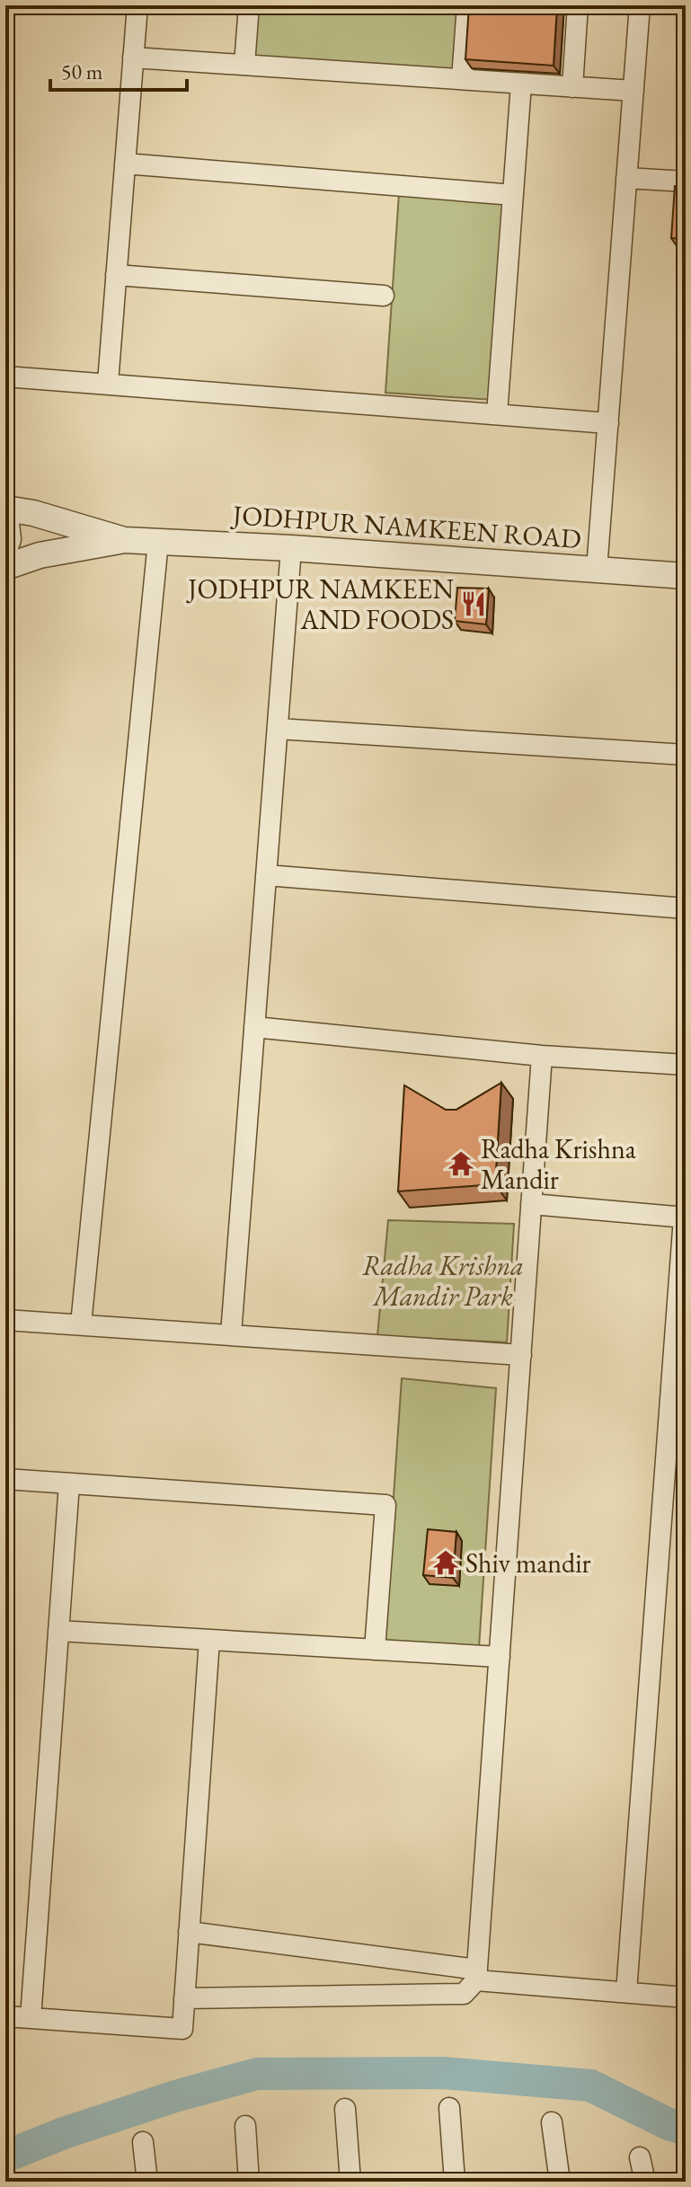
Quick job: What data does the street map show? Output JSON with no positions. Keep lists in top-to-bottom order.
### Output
{
  "streets": {
    "street": ["JODHPUR NAMKEEN ROAD"]
  },
  "parks": ["Radha Krishna Mandir Park"],
  "places": {
    "restaurant": ["JODHPUR NAMKEEN AND FOODS"],
    "temple": ["Radha Krishna Mandir", "Shiv mandir"]
  },
  "scale_bar": "50 m"
}
